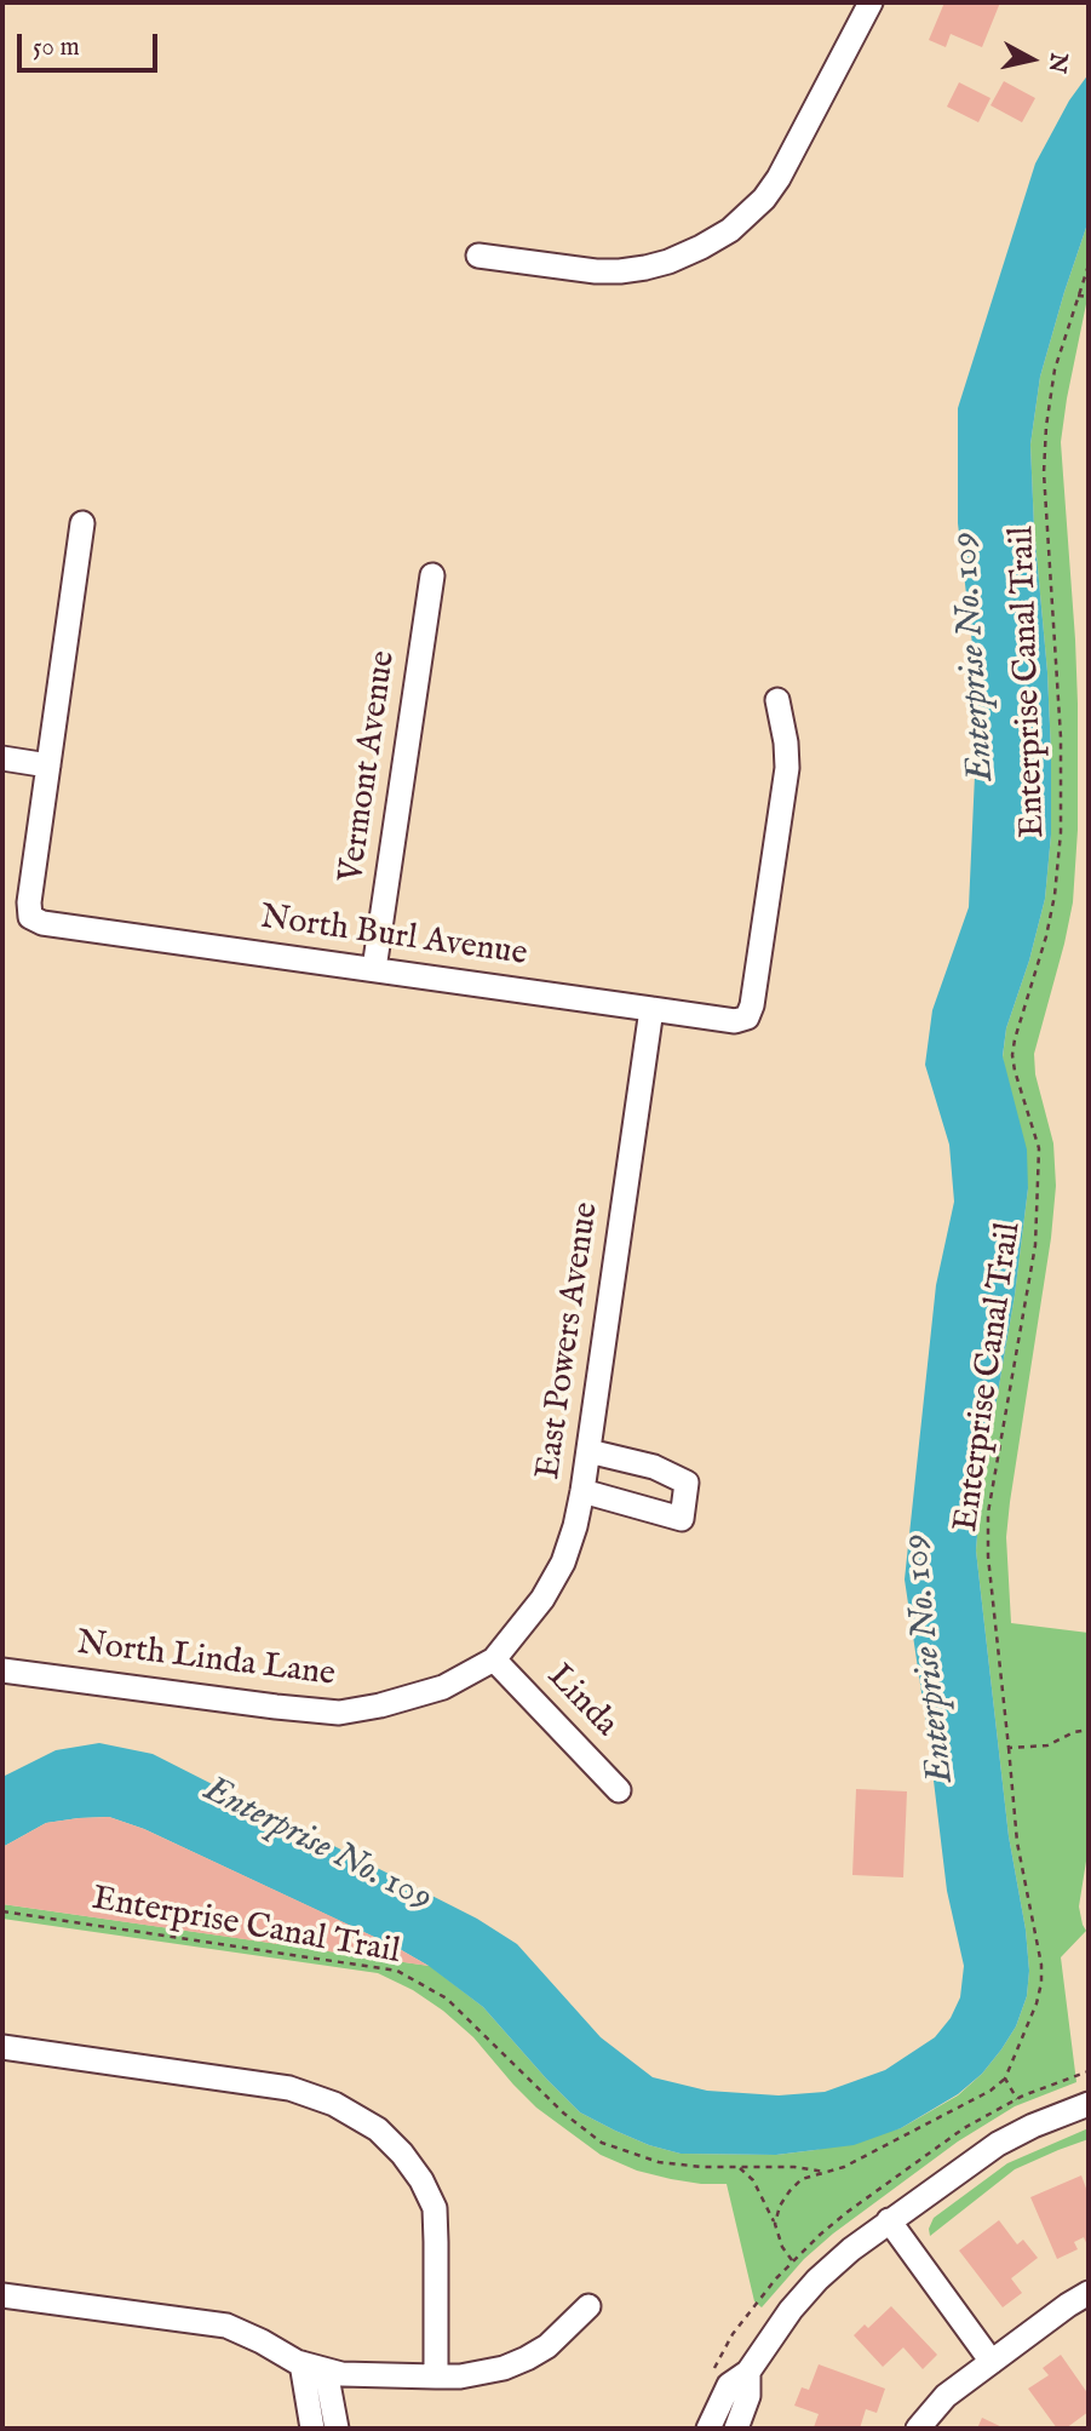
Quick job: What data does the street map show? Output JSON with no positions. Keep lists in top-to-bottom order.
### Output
{
  "streets": {
    "street": [
      "Vermont Avenue",
      "North Burl Avenue",
      "East Powers Avenue",
      "North Linda Lane",
      "Linda"
    ],
    "path": ["Enterprise Canal Trail"]
  },
  "crossings": [
    ["Vermont Avenue", "North Burl Avenue"],
    ["North Burl Avenue", "East Powers Avenue"],
    ["East Powers Avenue", "North Linda Lane"],
    ["East Powers Avenue", "Linda"],
    ["North Linda Lane", "Linda"]
  ],
  "water": ["Enterprise No. 109"],
  "scale_bar": "50 m",
  "north": "right"
}
